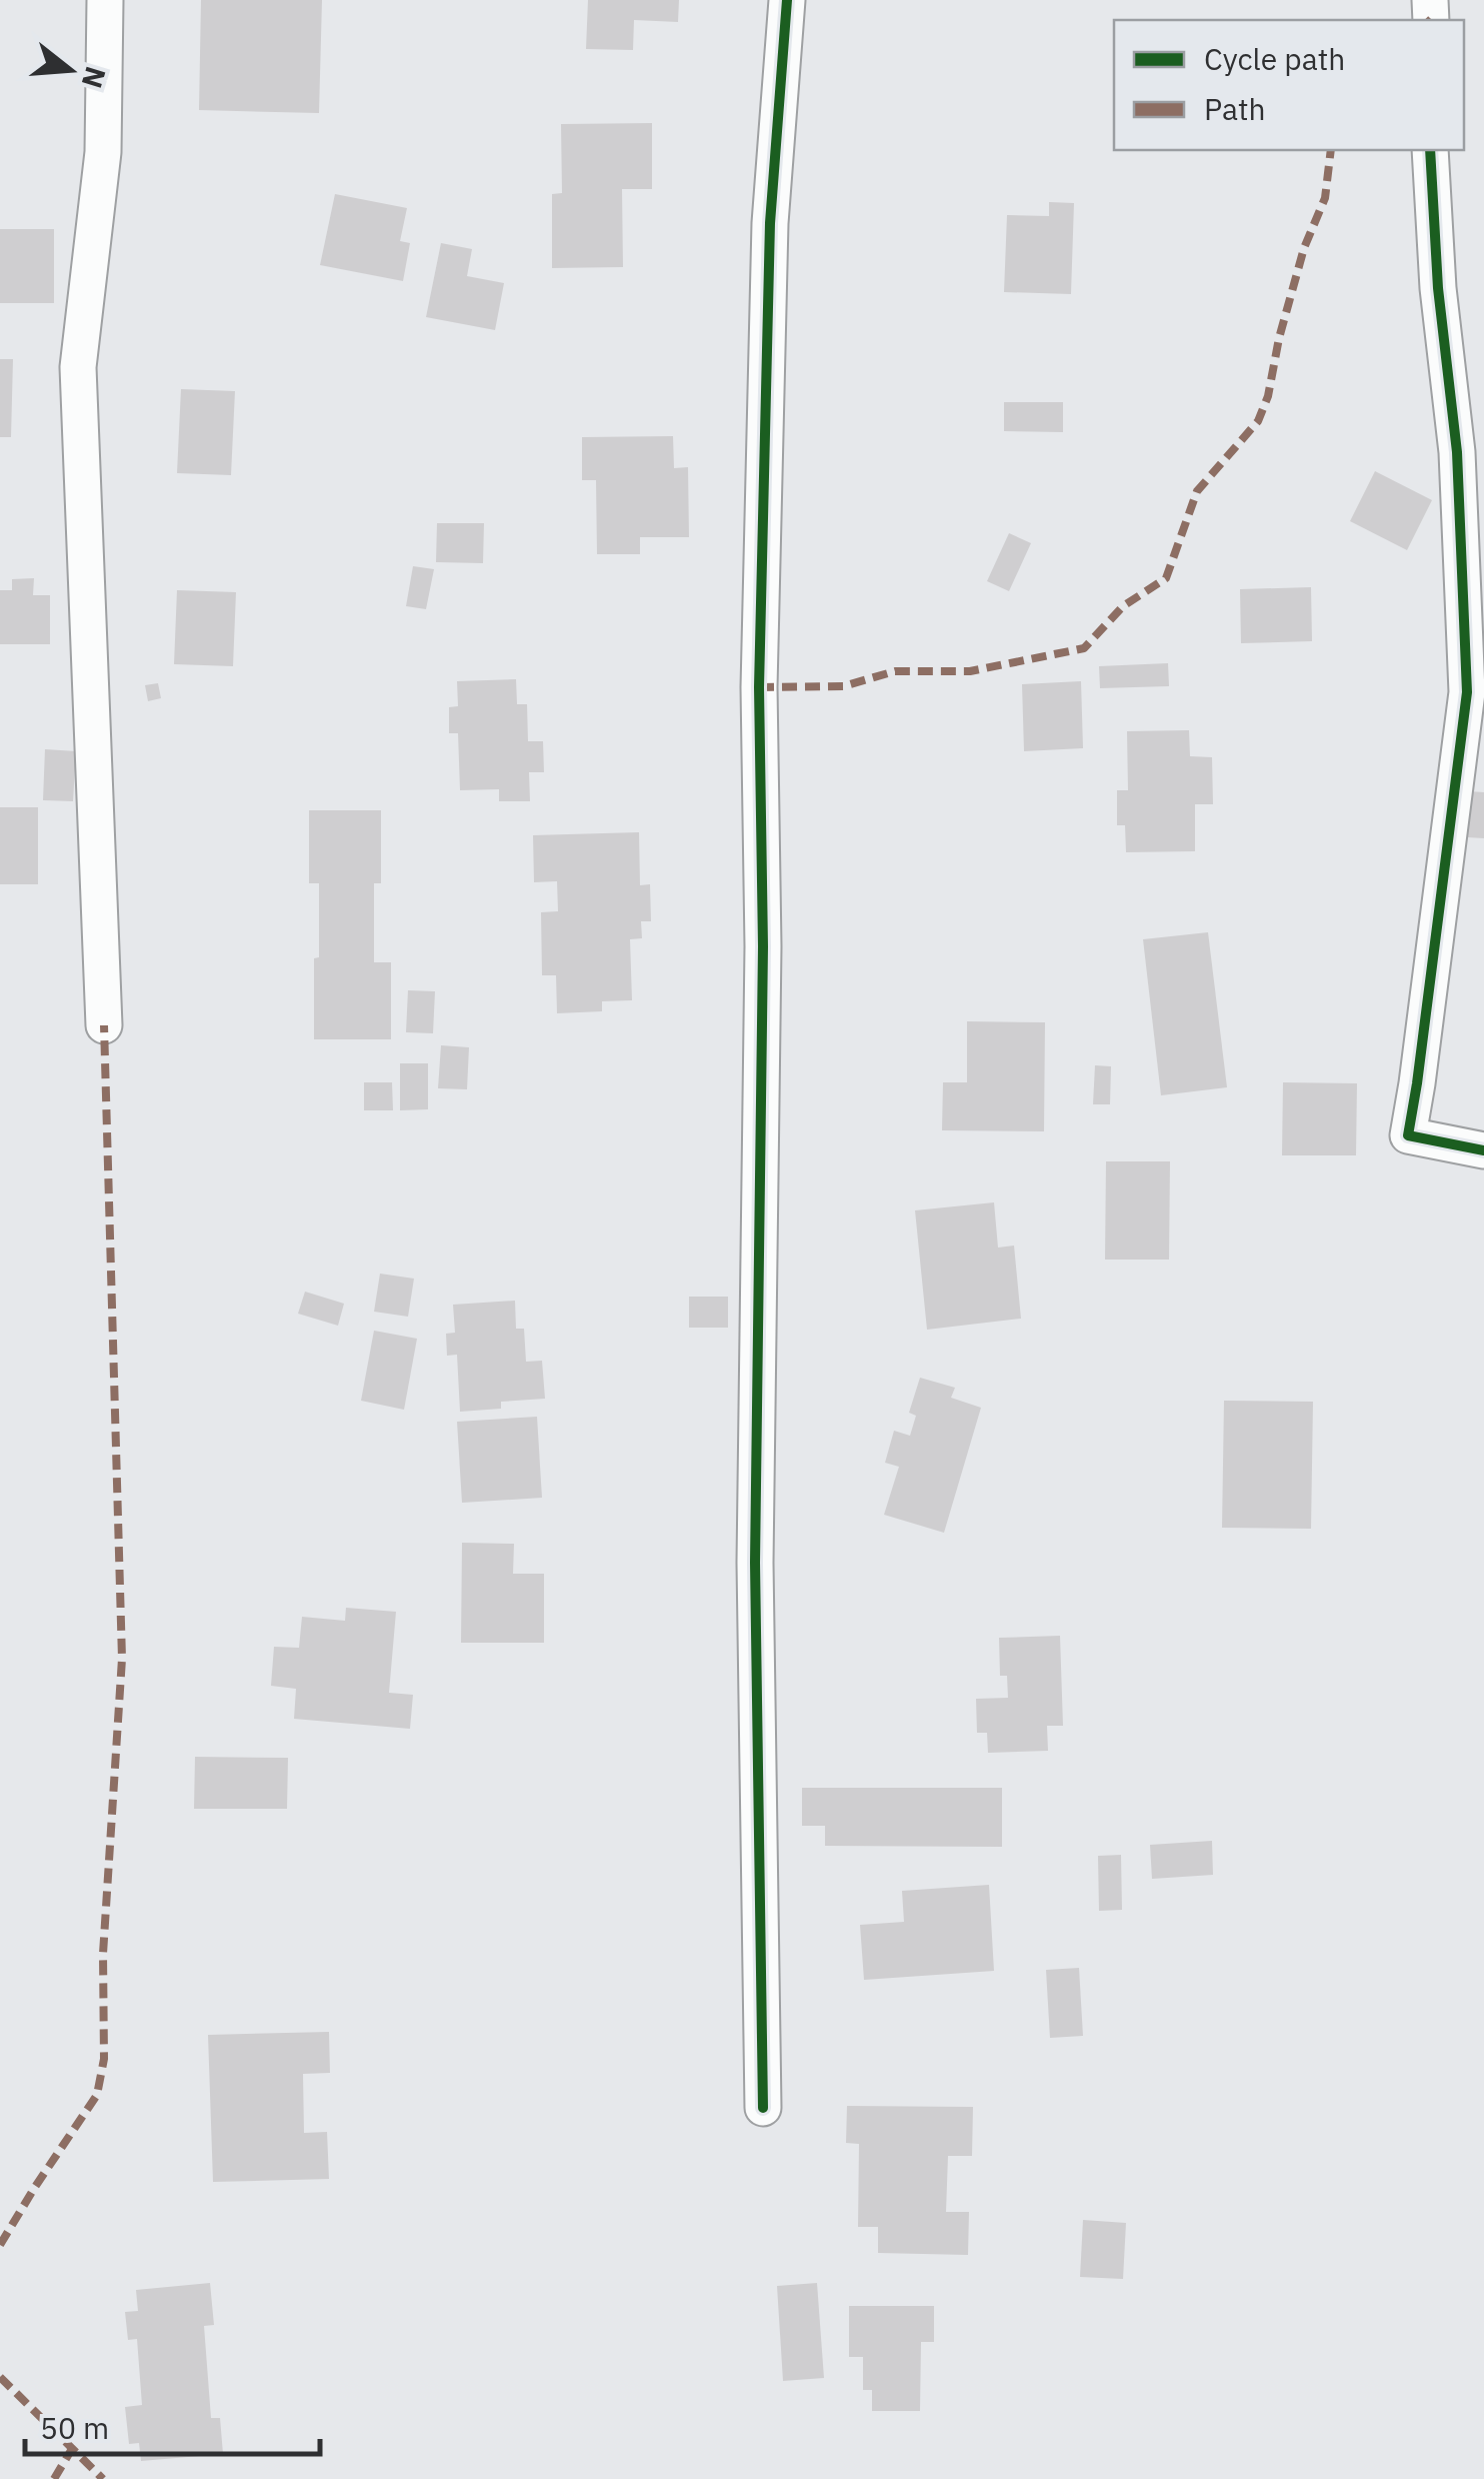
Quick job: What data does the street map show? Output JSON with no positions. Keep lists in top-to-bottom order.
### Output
{
  "legend": ["Cycle path", "Path"],
  "scale_bar": "50 m",
  "north": "right"
}
